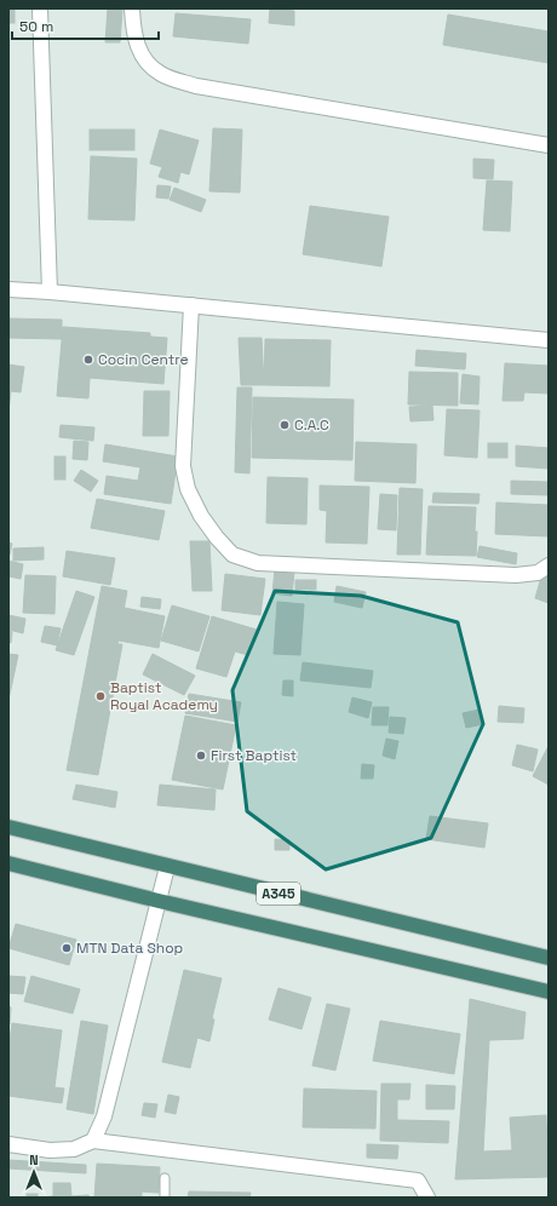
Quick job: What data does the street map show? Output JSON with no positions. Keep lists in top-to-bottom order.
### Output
{
  "streets": {
    "highway": ["A345"]
  },
  "places": [
    "Cocin Centre",
    "C.A.C",
    "Baptist Royal Academy",
    "First Baptist",
    "MTN Data Shop"
  ],
  "scale_bar": "50 m",
  "north": "top"
}
